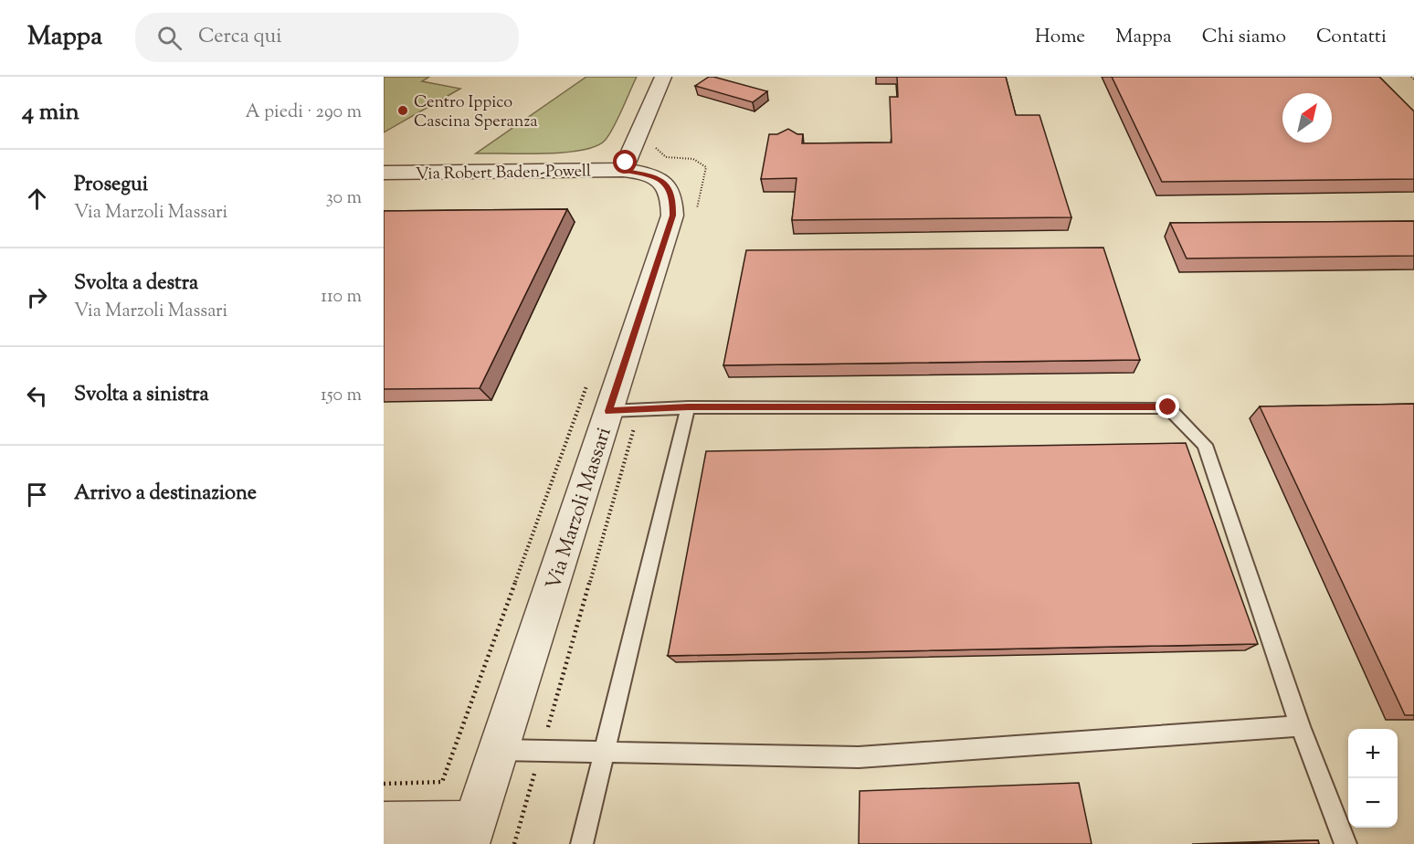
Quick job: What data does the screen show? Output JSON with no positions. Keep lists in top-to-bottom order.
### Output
{
  "streets": {
    "street": ["Via Robert Baden-Powell", "Via Marzoli Massari"]
  },
  "crossings": [
    ["Via Robert Baden-Powell", "Via Marzoli Massari"]
  ],
  "places": ["Centro Ippico Cascina Speranza"],
  "north": "top right",
  "page": {
    "header": "Mappa",
    "search": "Cerca qui",
    "nav": [
      "Home",
      "Mappa",
      "Chi siamo",
      "Contatti"
    ],
    "heading": ["4 min", "A piedi · 290 m"],
    "list": [
      ["Prosegui", "Via Marzoli Massari", "30 m"],
      ["Svolta a destra", "Via Marzoli Massari", "110 m"],
      ["Svolta a sinistra", "150 m"],
      "Arrivo a destinazione"
    ],
    "map_buttons": ["+", "−"]
  }
}
